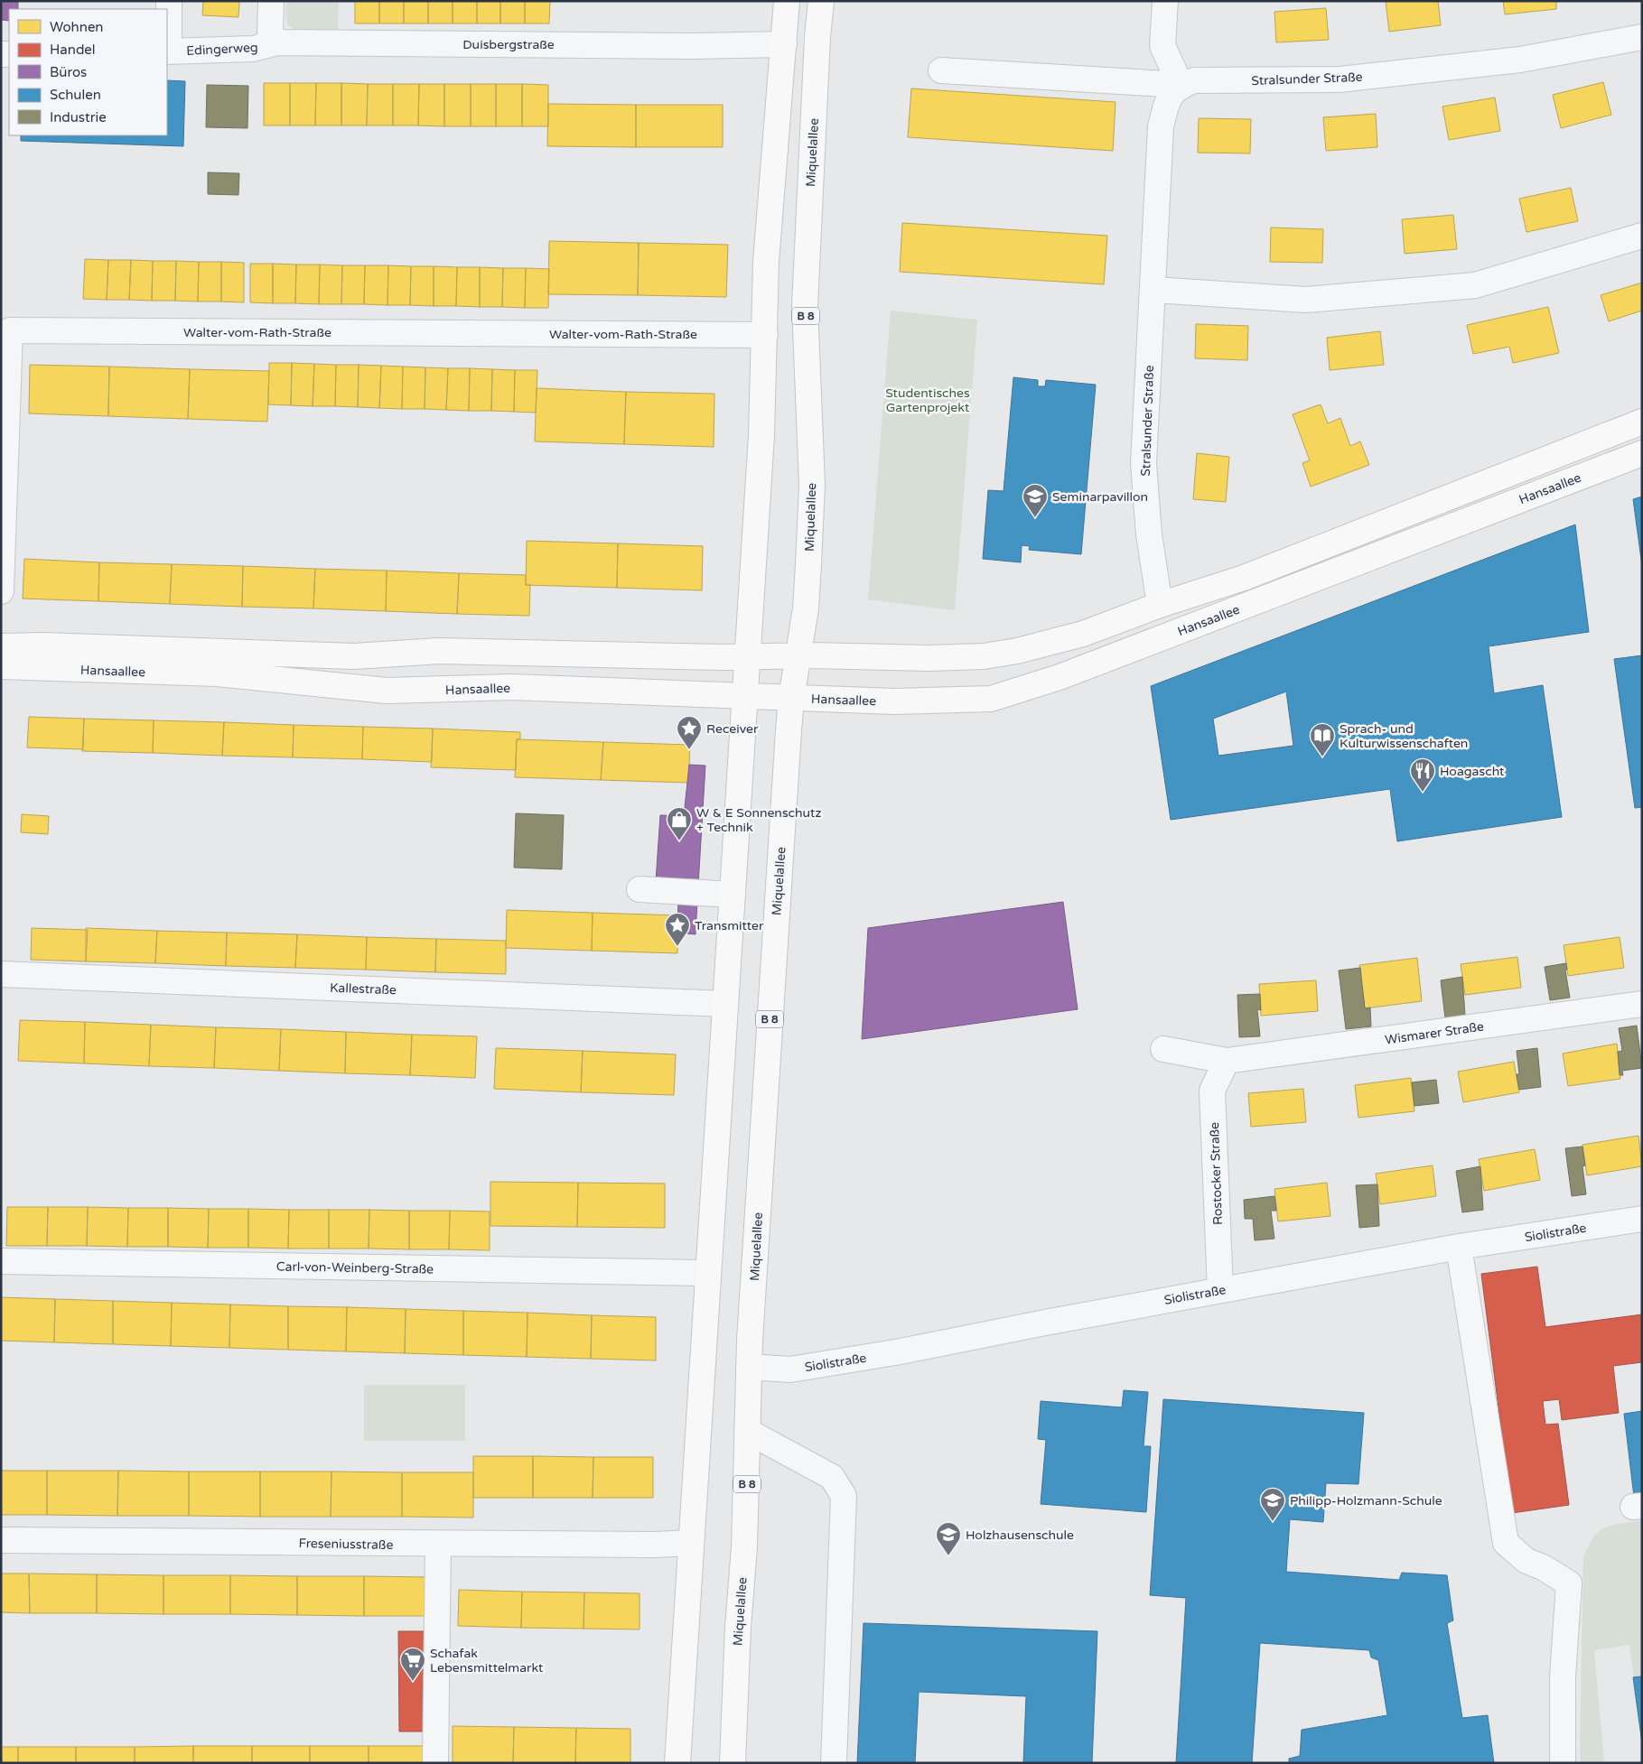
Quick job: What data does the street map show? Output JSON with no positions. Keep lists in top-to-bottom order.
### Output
{
  "streets": {
    "main road": ["Miquelallee", "B 8", "Hansaallee"],
    "street": [
      "Duisbergstraße",
      "Edingerweg",
      "Stralsunder Straße",
      "Walter-vom-Rath-Straße",
      "Kallestraße",
      "Wismarer Straße",
      "Rostocker Straße",
      "Siolistraße",
      "Carl-von-Weinberg-Straße",
      "Freseniusstraße"
    ]
  },
  "crossings": [
    ["Duisbergstraße", "Edingerweg"],
    ["Stralsunder Straße", "Hansaallee"],
    ["Miquelallee", "Hansaallee"],
    ["Miquelallee", "Siolistraße"],
    ["Wismarer Straße", "Rostocker Straße"],
    ["Rostocker Straße", "Siolistraße"]
  ],
  "parks": ["Studentisches Gartenprojekt"],
  "places": {
    "school or university": ["Seminarpavillon", "Philipp-Holzmann-Schule", "Holzhausenschule"],
    "place": ["Receiver", "Transmitter"],
    "library": ["Sprach- und Kulturwissenschaften"],
    "restaurant": ["Hoagascht"],
    "shop": ["W & E Sonnenschutz + Technik"],
    "supermarket": ["Schafak Lebensmittelmarkt"]
  },
  "legend": [
    "Wohnen",
    "Handel",
    "Büros",
    "Schulen",
    "Industrie"
  ]
}
